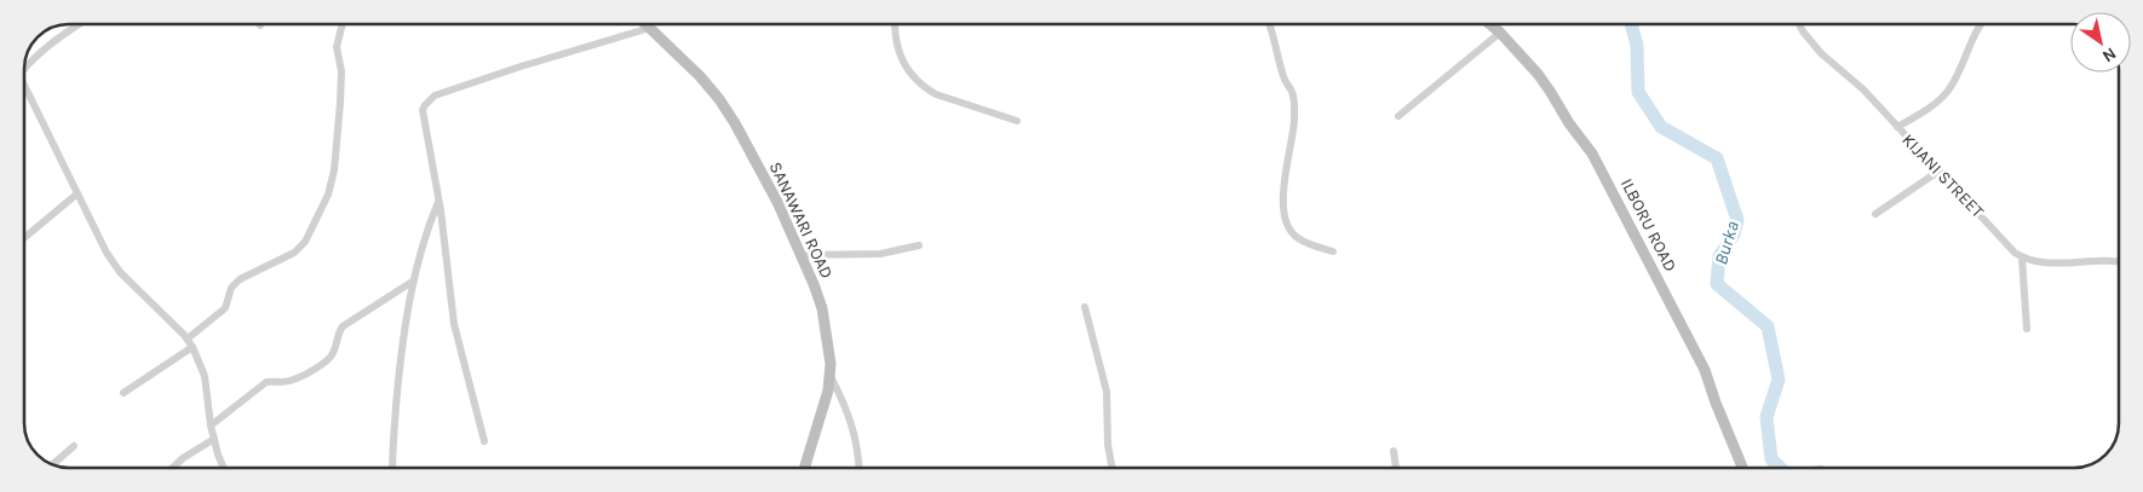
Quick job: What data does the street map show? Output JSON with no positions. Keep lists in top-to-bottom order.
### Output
{
  "streets": {
    "street": ["KIJANI STREET", "SANAWARI ROAD", "ILBORU ROAD"]
  },
  "water": ["Burka"],
  "north": "bottom right"
}
